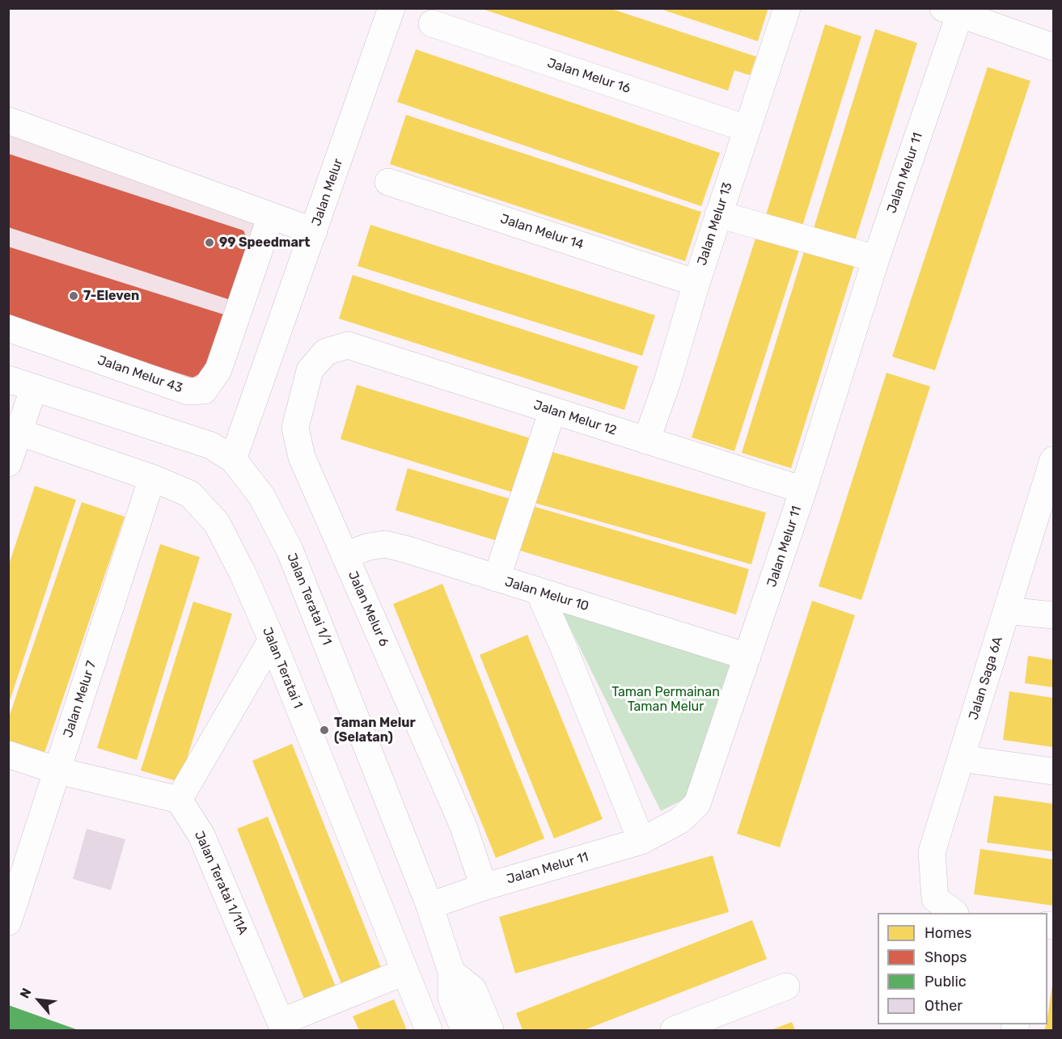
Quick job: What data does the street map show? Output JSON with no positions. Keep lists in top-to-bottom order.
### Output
{
  "streets": {
    "street": [
      "Jalan Melur 16",
      "Jalan Melur 11",
      "Jalan Melur",
      "Jalan Melur 13",
      "Jalan Melur 14",
      "Jalan Melur 43",
      "Jalan Melur 12",
      "Jalan Melur 10",
      "Jalan Teratai 1/1",
      "Jalan Melur 6",
      "Jalan Teratai 1",
      "Jalan Saga 6A",
      "Jalan Melur 7",
      "Jalan Teratai 1/11A"
    ]
  },
  "crossings": [
    ["Jalan Melur 16", "Jalan Melur 13"],
    ["Jalan Melur 11", "Jalan Melur 12"],
    ["Jalan Melur 11", "Jalan Melur 10"],
    ["Jalan Melur 11", "Jalan Teratai 1/1"],
    ["Jalan Melur 11", "Jalan Melur 6"],
    ["Jalan Melur", "Jalan Teratai 1/1"],
    ["Jalan Melur 13", "Jalan Melur 14"],
    ["Jalan Melur 13", "Jalan Melur 12"],
    ["Jalan Melur 12", "Jalan Melur 6"],
    ["Jalan Melur 10", "Jalan Melur 6"],
    ["Jalan Teratai 1", "Jalan Melur 7"]
  ],
  "parks": ["Taman Permainan Taman Melur"],
  "places": ["99 Speedmart", "7-Eleven", "Taman Melur (Selatan)"],
  "legend": [
    "Homes",
    "Shops",
    "Public",
    "Other"
  ],
  "north": "top left"
}
